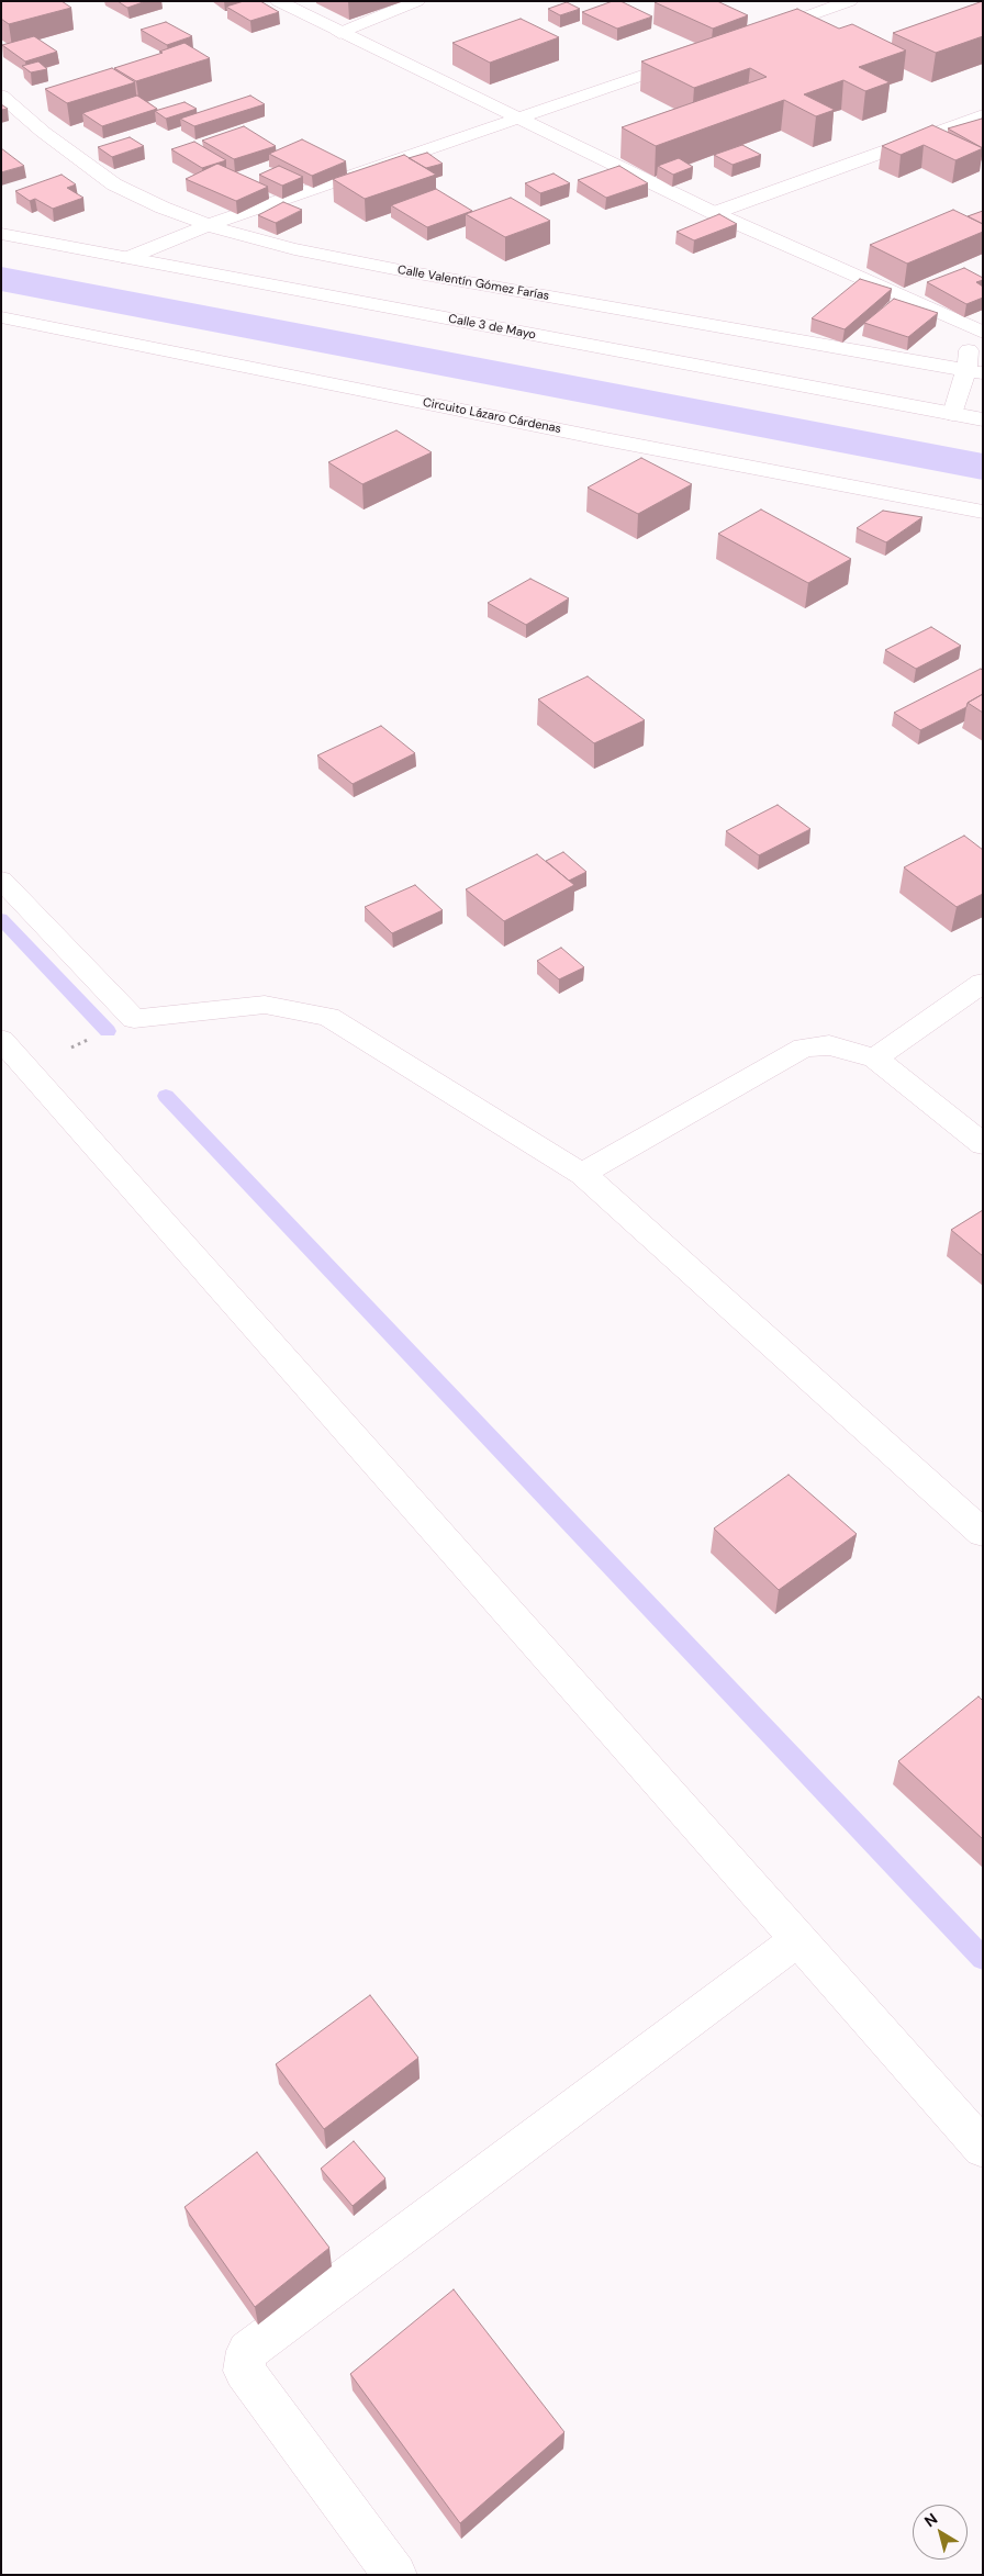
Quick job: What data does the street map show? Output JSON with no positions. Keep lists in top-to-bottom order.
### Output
{
  "streets": {
    "street": ["Calle Valentín Gómez Farías", "Calle 3 de Mayo", "Circuito Lázaro Cárdenas"]
  },
  "north": "top left"
}
